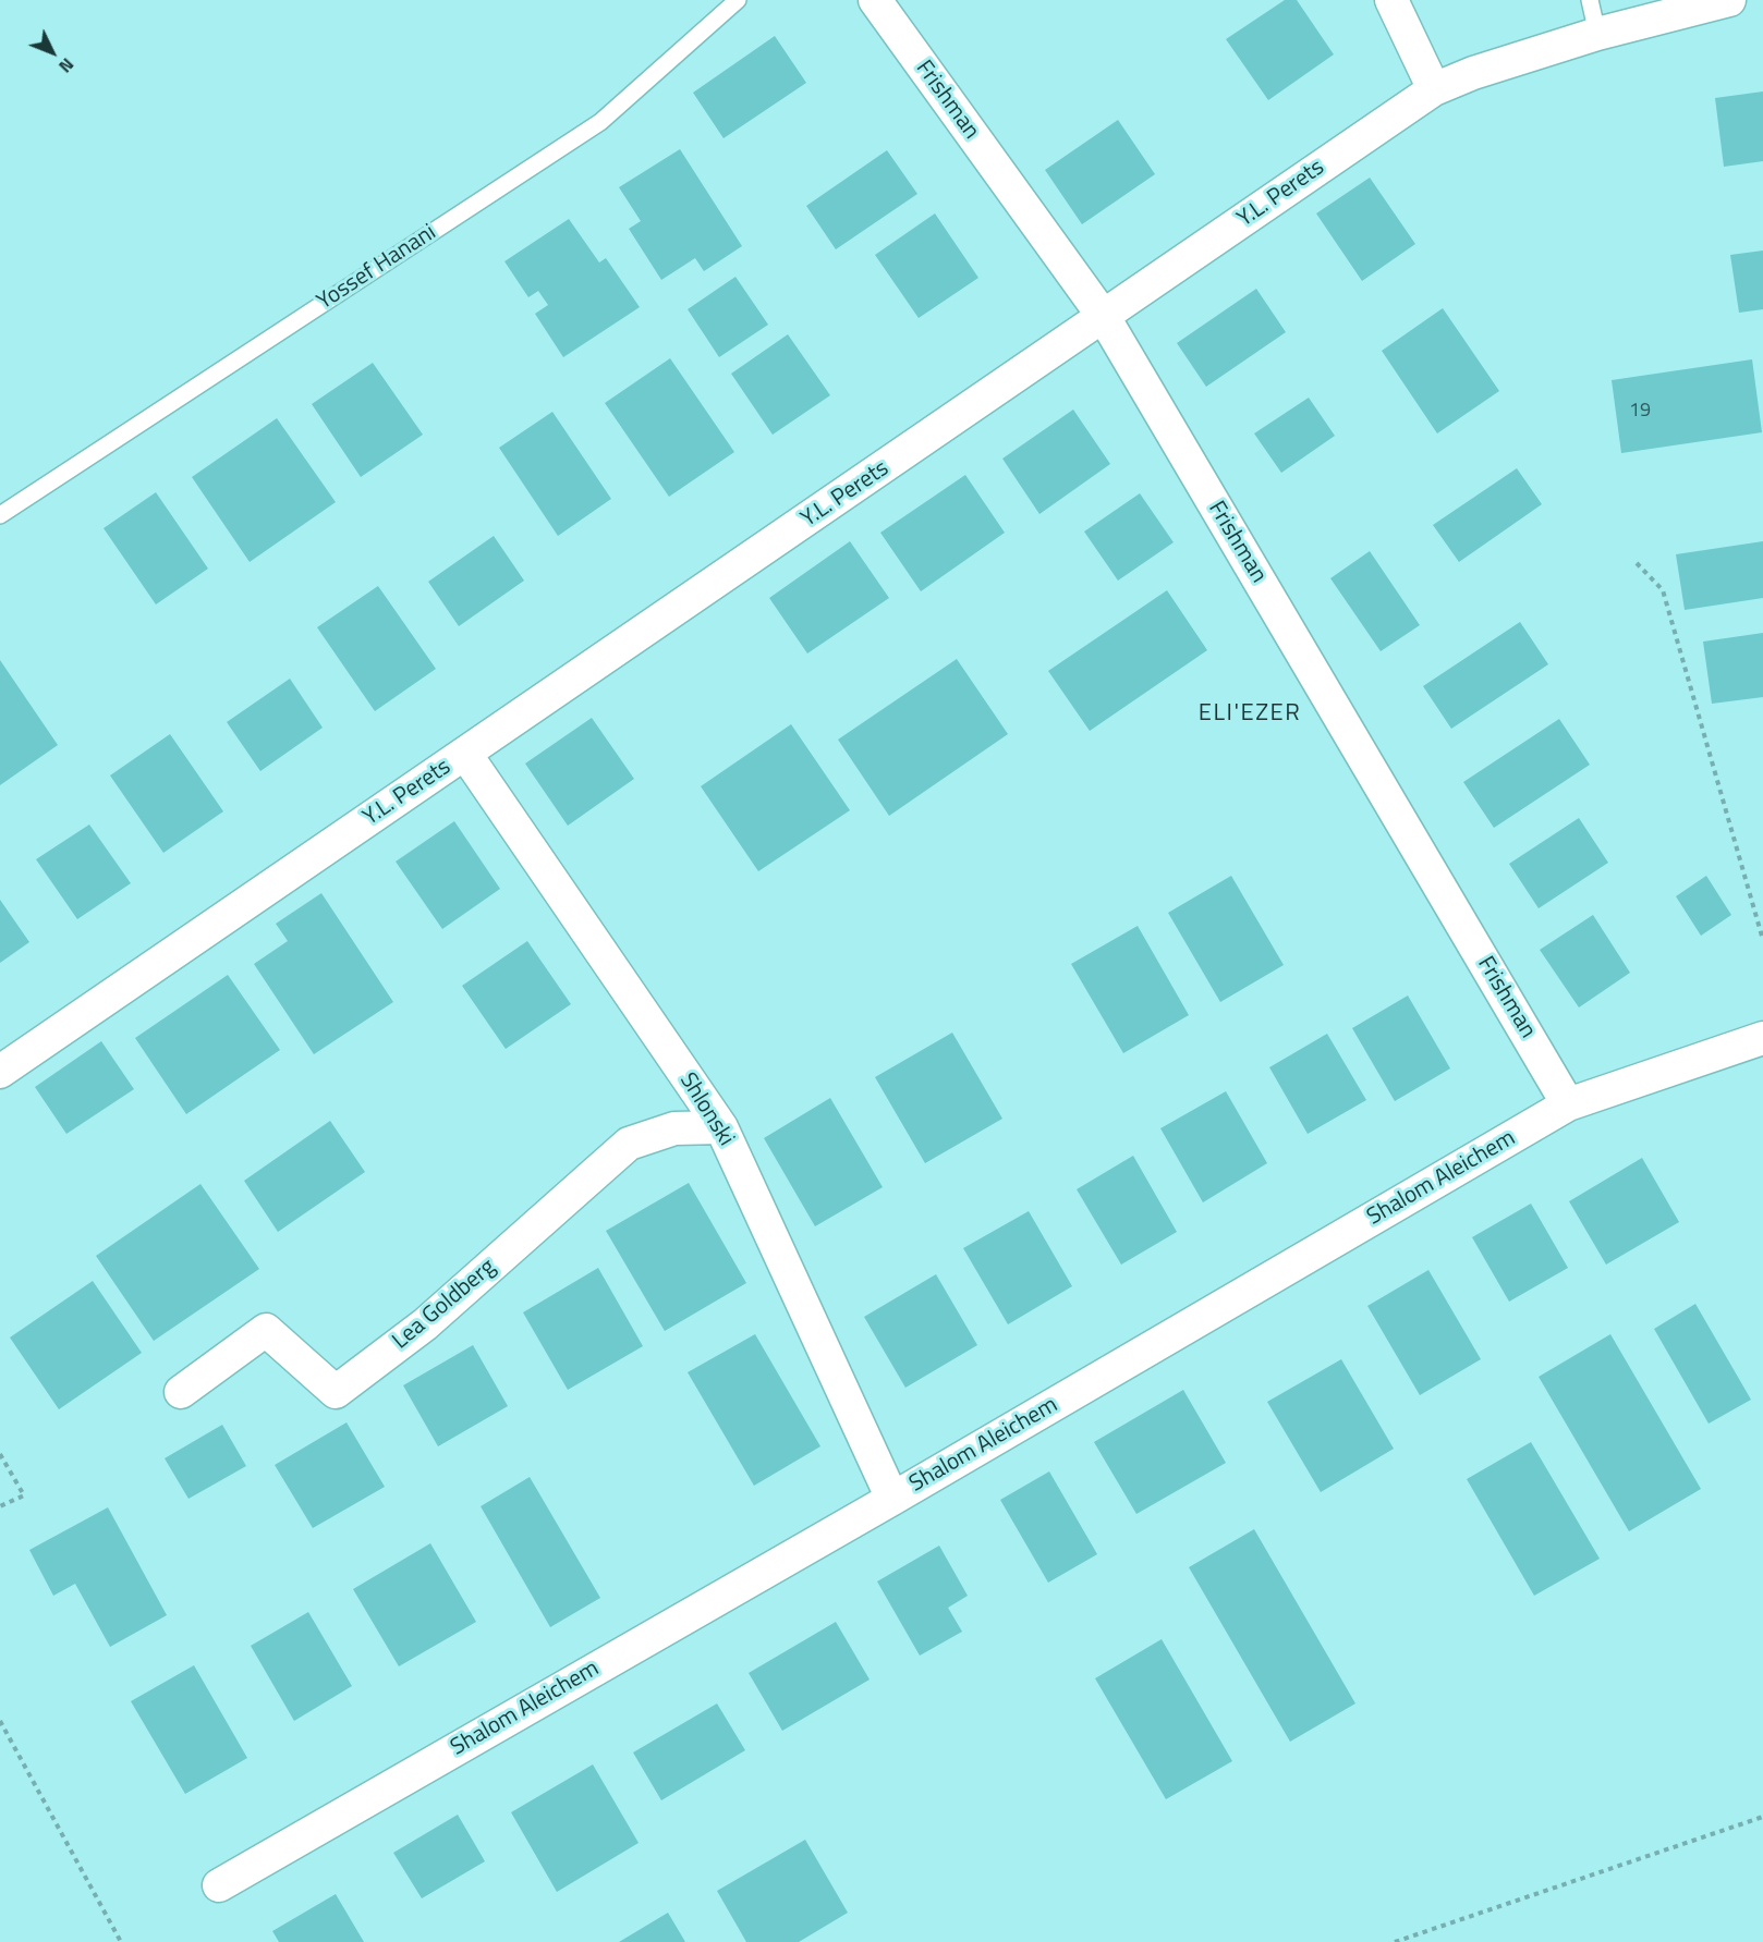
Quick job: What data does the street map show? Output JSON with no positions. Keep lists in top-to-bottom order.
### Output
{
  "streets": {
    "street": [
      "Frishman",
      "Y.L. Perets",
      "Shlonski",
      "Shalom Aleichem",
      "Lea Goldberg"
    ],
    "lane": ["Yossef Hanani"]
  },
  "crossings": [
    ["Frishman", "Y.L. Perets"],
    ["Frishman", "Shalom Aleichem"],
    ["Y.L. Perets", "Shlonski"],
    ["Shlonski", "Shalom Aleichem"],
    ["Shlonski", "Lea Goldberg"]
  ],
  "districts": ["ELI'EZER"],
  "house_numbers": ["19"],
  "north": "bottom right"
}
